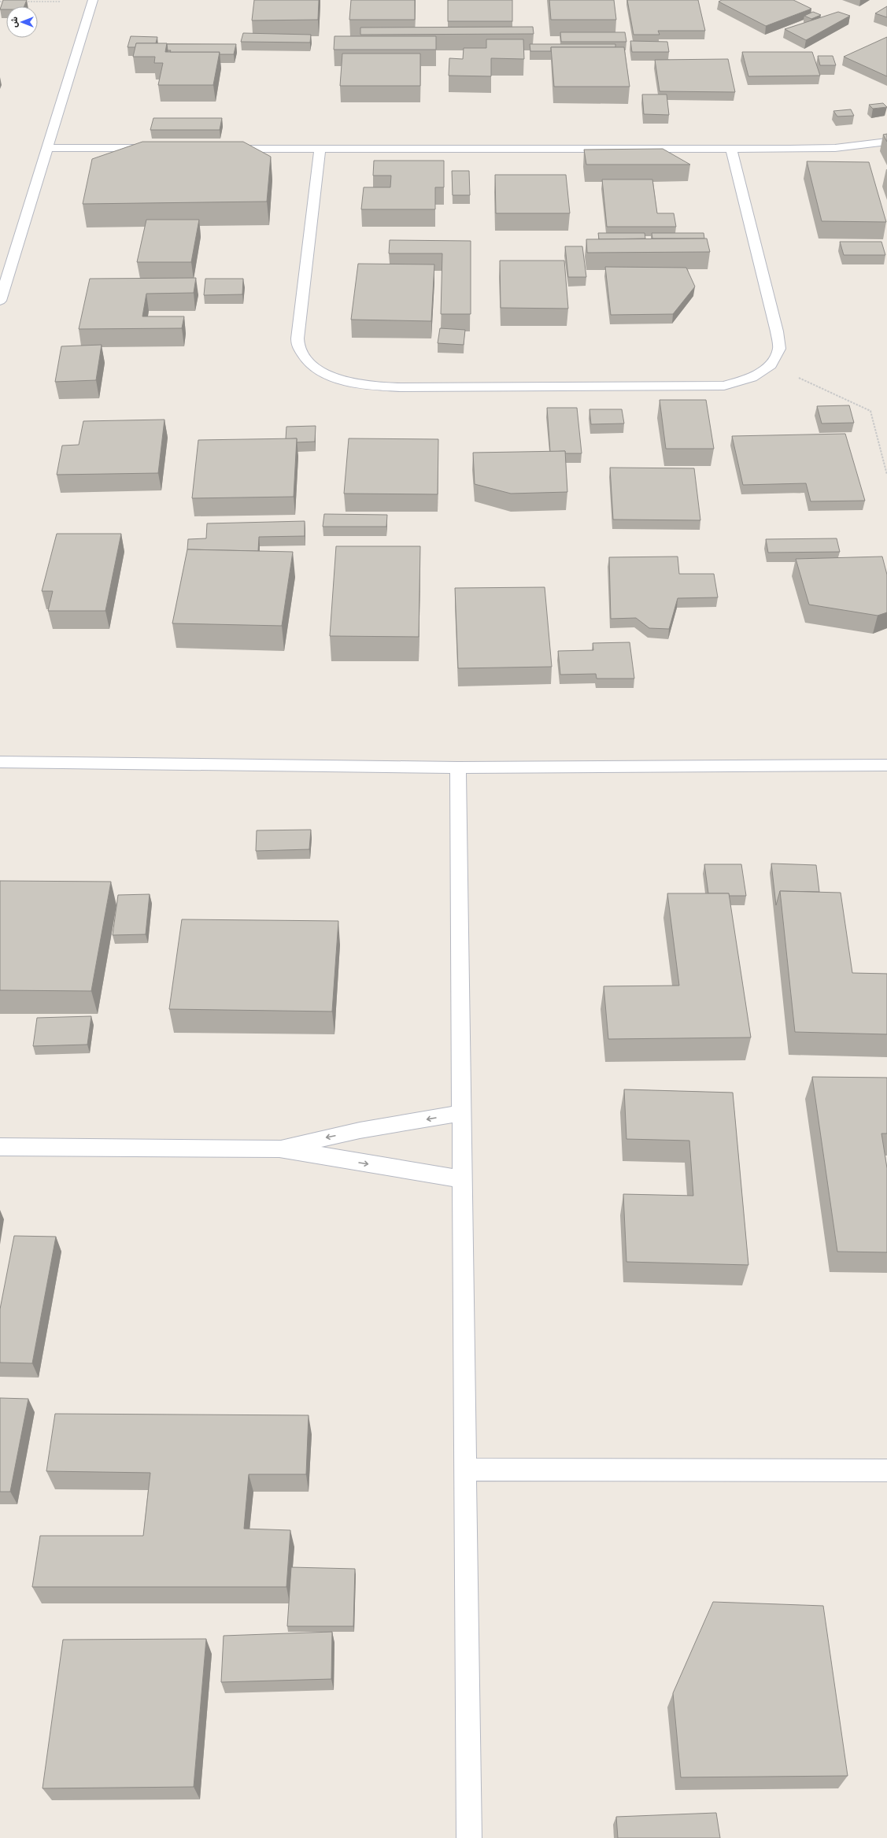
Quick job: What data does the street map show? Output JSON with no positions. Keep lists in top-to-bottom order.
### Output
{
  "north": "left"
}
